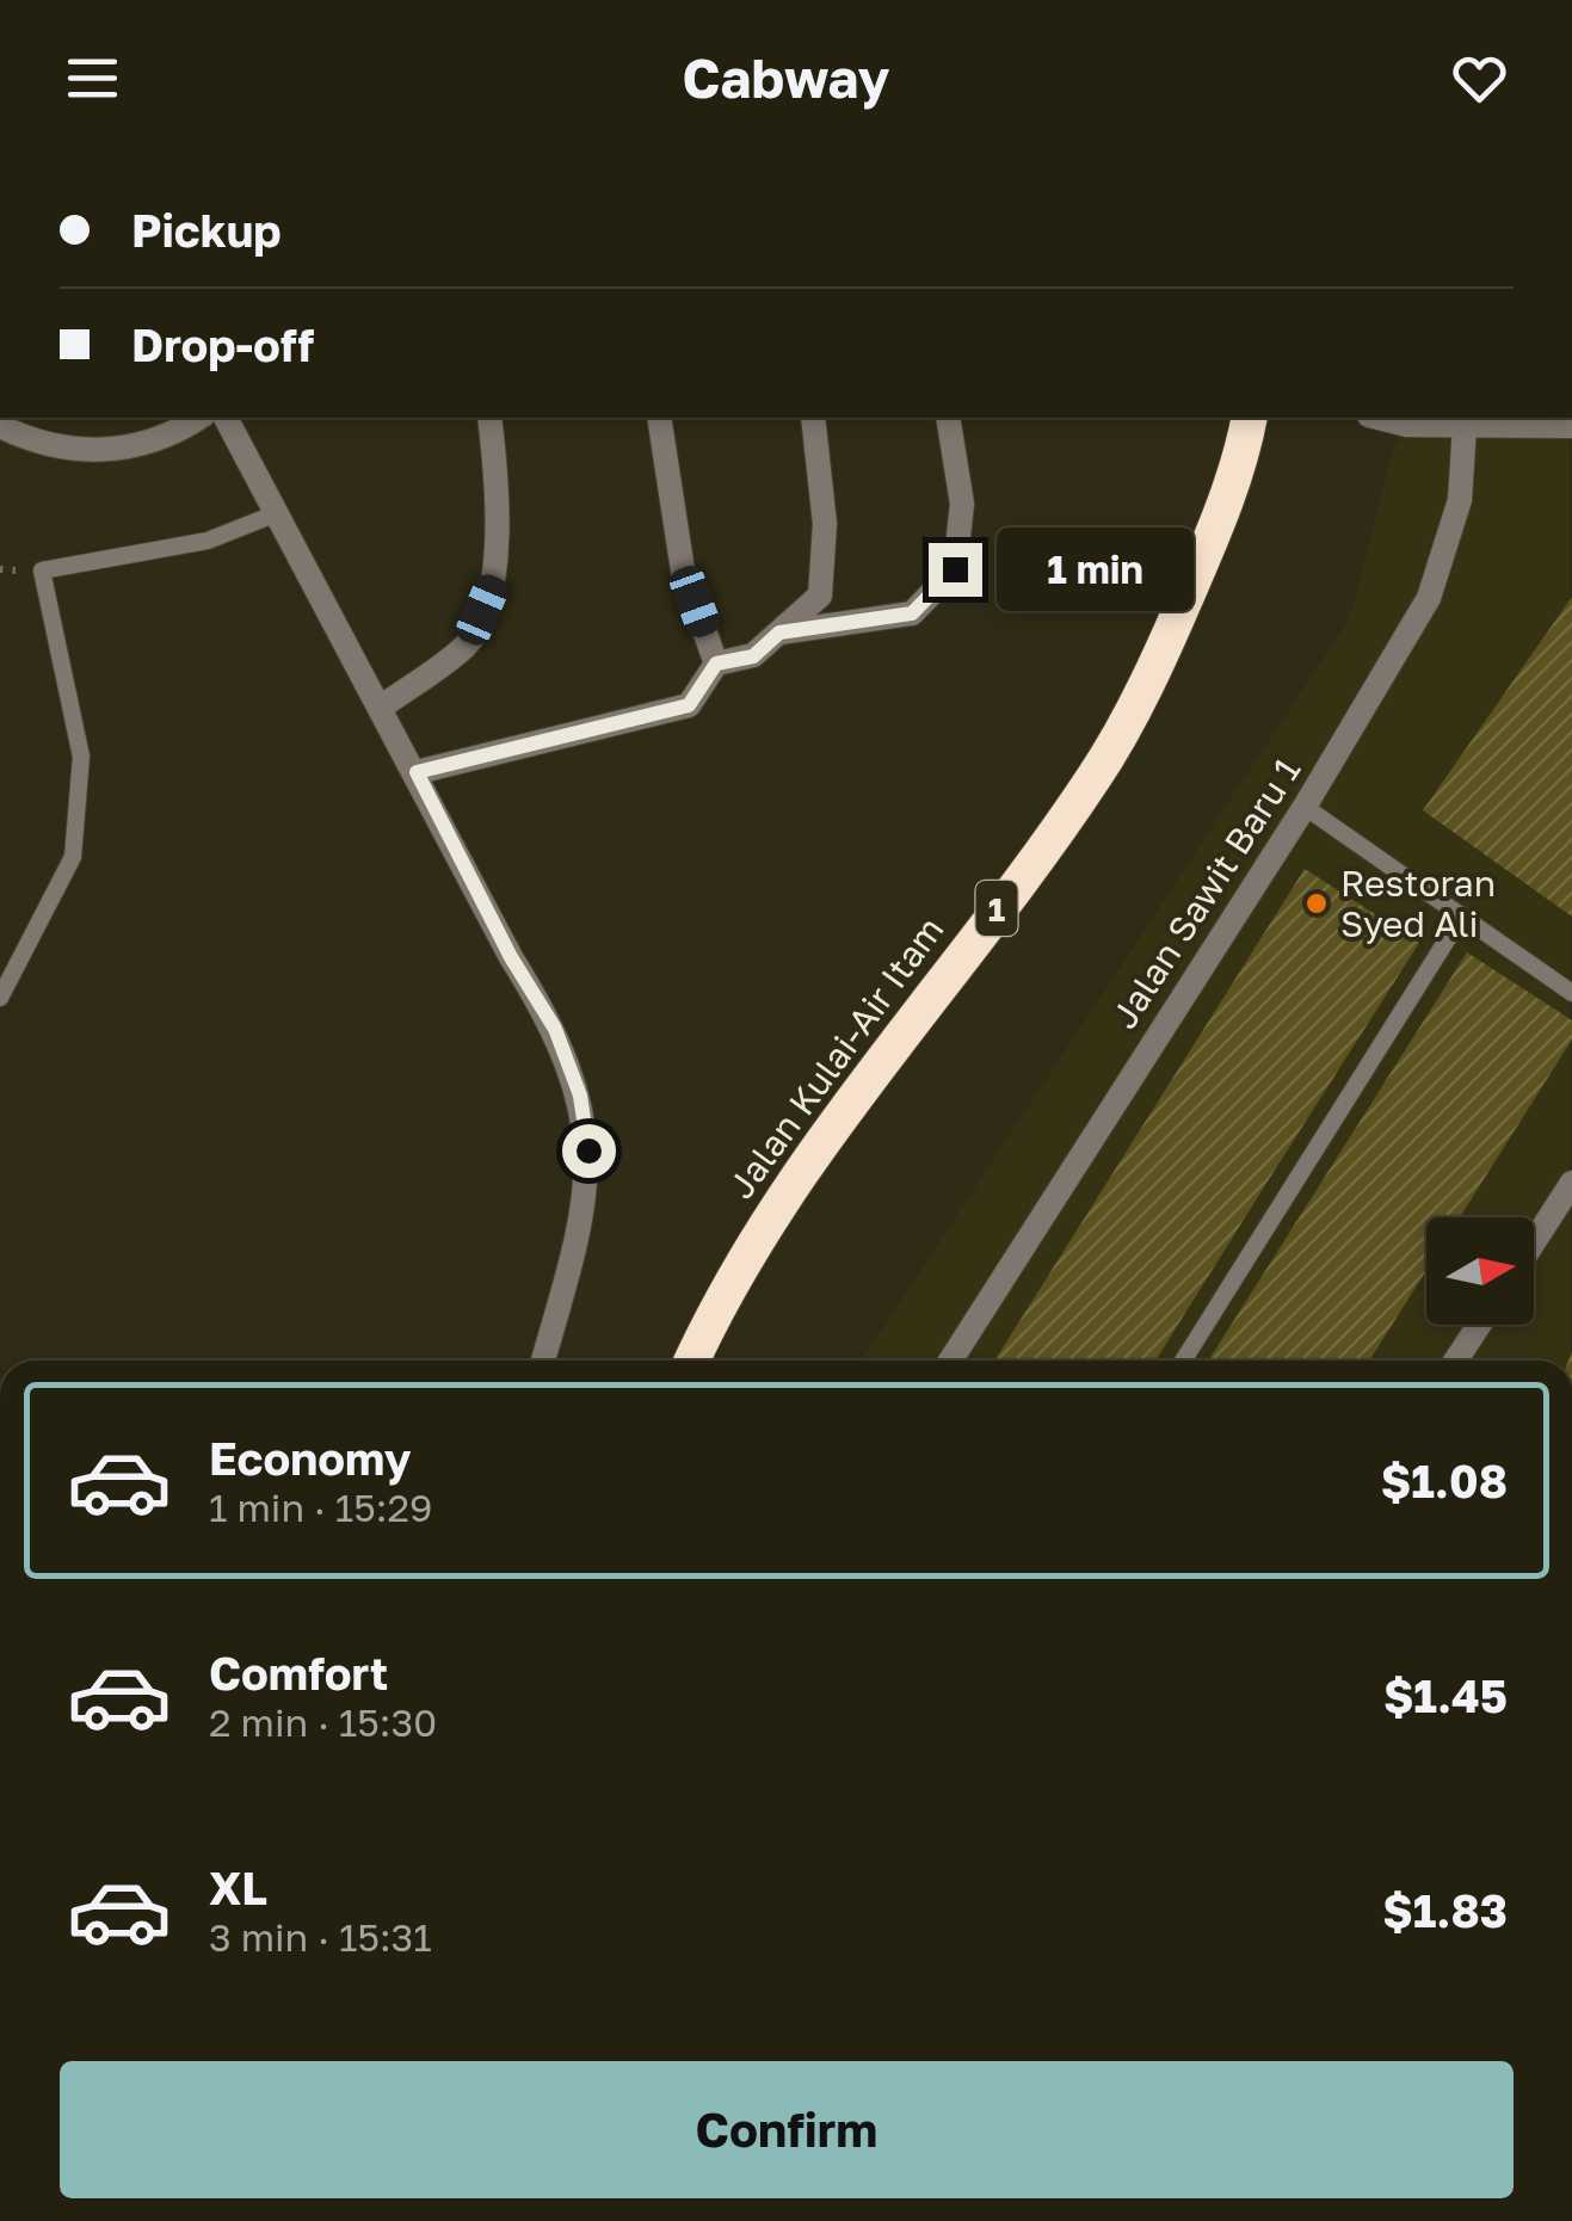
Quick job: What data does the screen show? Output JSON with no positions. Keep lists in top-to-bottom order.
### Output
{
  "streets": {
    "highway": ["1", "Jalan Kulai-Air Itam"],
    "street": ["Jalan Sawit Baru 1"]
  },
  "places": ["Restoran Syed Ali"],
  "north": "right",
  "page": {
    "header": "Cabway",
    "banner": ["Pickup", "Drop-off"],
    "bubble": "1 min",
    "list": [
      {
        "name": "Economy",
        "note": "1 min · 15:29",
        "value": "$1.08"
      },
      {
        "name": "Comfort",
        "note": "2 min · 15:30",
        "value": "$1.45"
      },
      {
        "name": "XL",
        "note": "3 min · 15:31",
        "value": "$1.83"
      }
    ],
    "buttons": "Confirm"
  }
}
